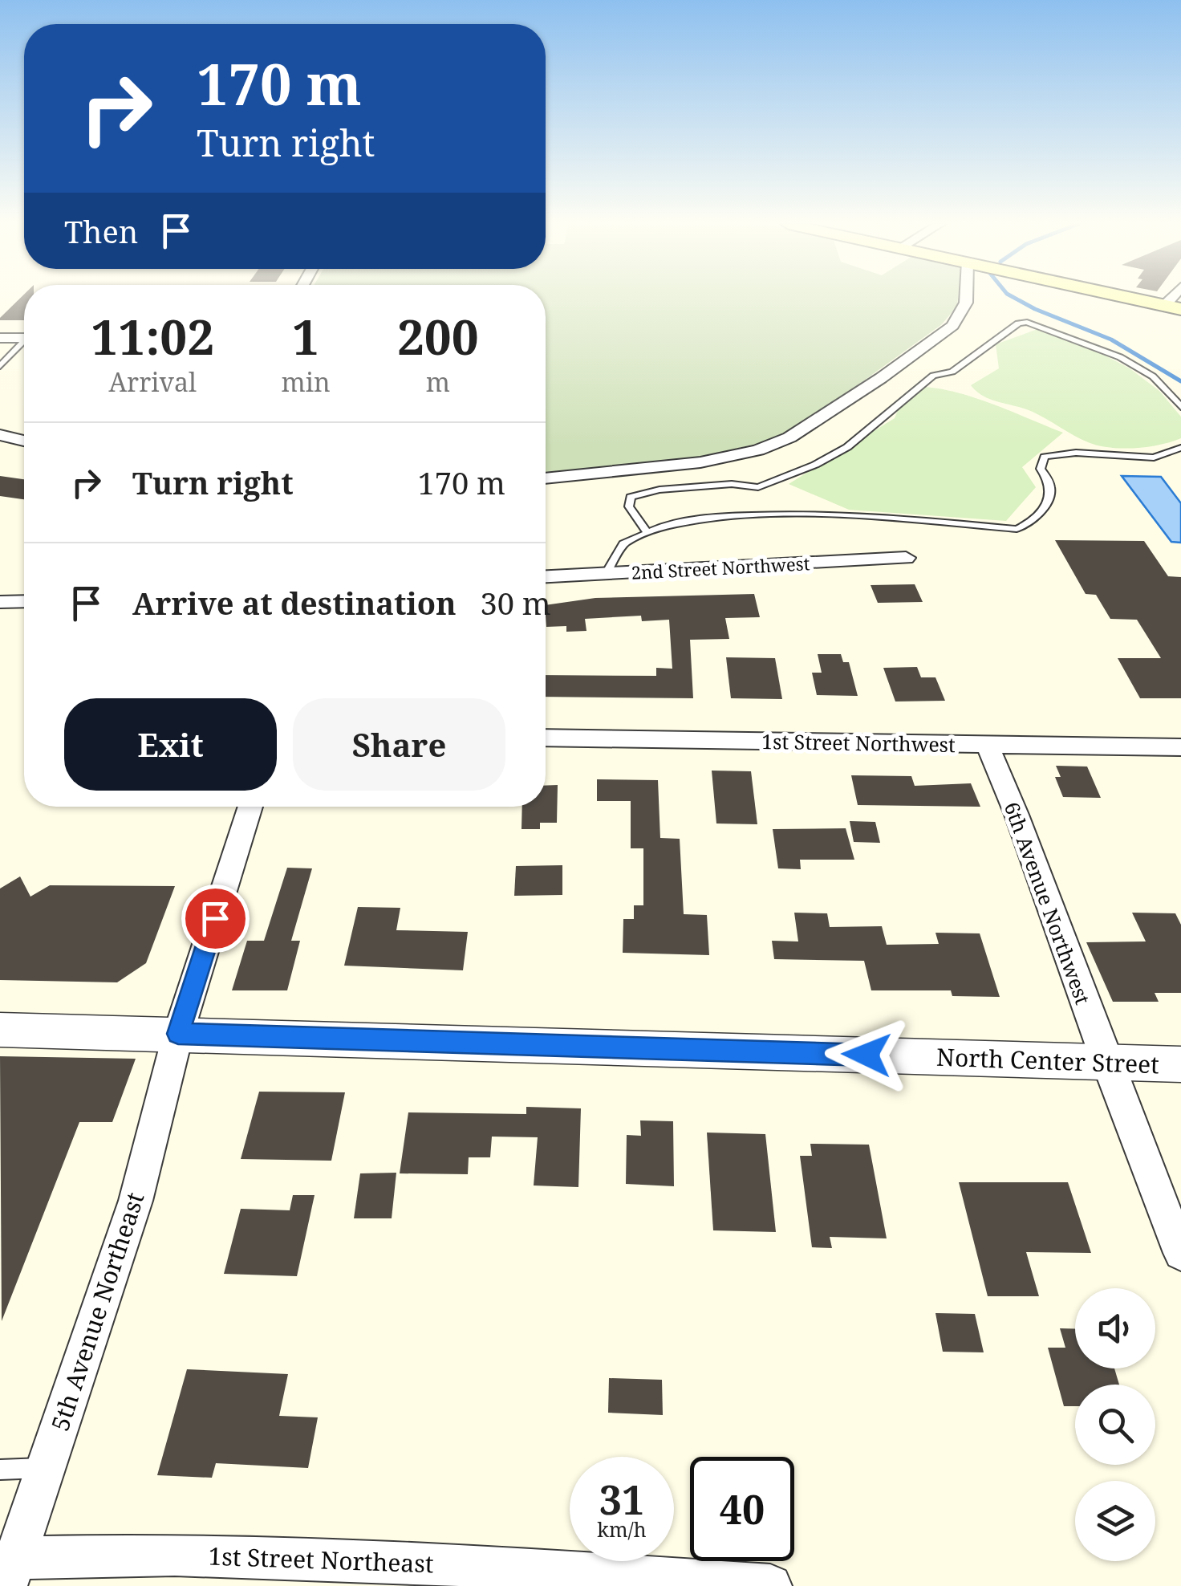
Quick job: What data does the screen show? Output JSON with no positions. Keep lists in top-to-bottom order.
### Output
{
  "streets": {
    "street": [
      "2nd Street Northwest",
      "1st Street Northwest",
      "6th Avenue Northwest",
      "North Center Street",
      "5th Avenue Northeast",
      "1st Street Northeast"
    ]
  },
  "crossings": [
    ["1st Street Northwest", "6th Avenue Northwest"],
    ["6th Avenue Northwest", "North Center Street"],
    ["North Center Street", "5th Avenue Northeast"],
    ["5th Avenue Northeast", "1st Street Northeast"]
  ],
  "page": {
    "turn": ["170 m", "Turn right"],
    "then": "Then",
    "eta": [
      "11:02",
      "Arrival",
      "1",
      "min",
      "200",
      "m"
    ],
    "list": [
      {
        "name": "Turn right",
        "value": "170 m"
      },
      {
        "name": "Arrive at destination",
        "value": "30 m"
      }
    ],
    "buttons": ["Exit", "Share"],
    "speed": "31 km/h",
    "limit": "40"
  }
}
